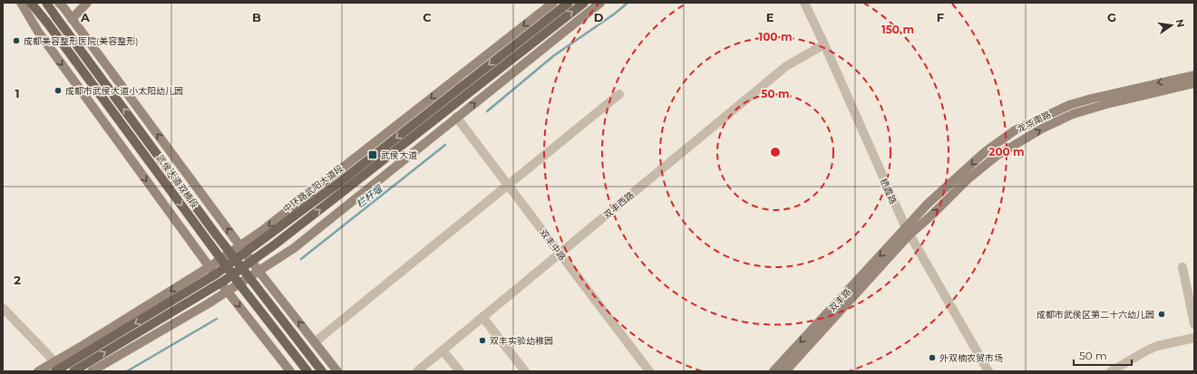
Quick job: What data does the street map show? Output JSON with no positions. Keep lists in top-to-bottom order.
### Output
{
  "streets": {
    "main road": [
      "龙华南路",
      "武侯大道双楠段",
      "中环路武阳大道段",
      "双丰路"
    ],
    "street": ["栖霞路", "双丰西路", "双丰中路"]
  },
  "crossings": [
    ["龙华南路", "栖霞路"],
    ["龙华南路", "双丰路"],
    ["栖霞路", "双丰西路"],
    ["栖霞路", "双丰路"],
    ["双丰西路", "双丰中路"]
  ],
  "water": ["栏杆堰"],
  "places": {
    "other": [
      "成都美容整形医院(美容整形)",
      "成都市武侯大道小太阳幼儿园",
      "成都市武侯区第二十六幼儿园",
      "双丰实验幼稚园",
      "外双楠农贸市场"
    ],
    "transit": ["武侯大道"]
  },
  "scale_bar": "50 m",
  "north": "right",
  "grid": {
    "columns": [
      "A",
      "B",
      "C",
      "D",
      "E",
      "F",
      "G"
    ],
    "rows": ["1", "2"]
  },
  "rings": [
    "150 m",
    "100 m",
    "50 m",
    "200 m"
  ]
}
